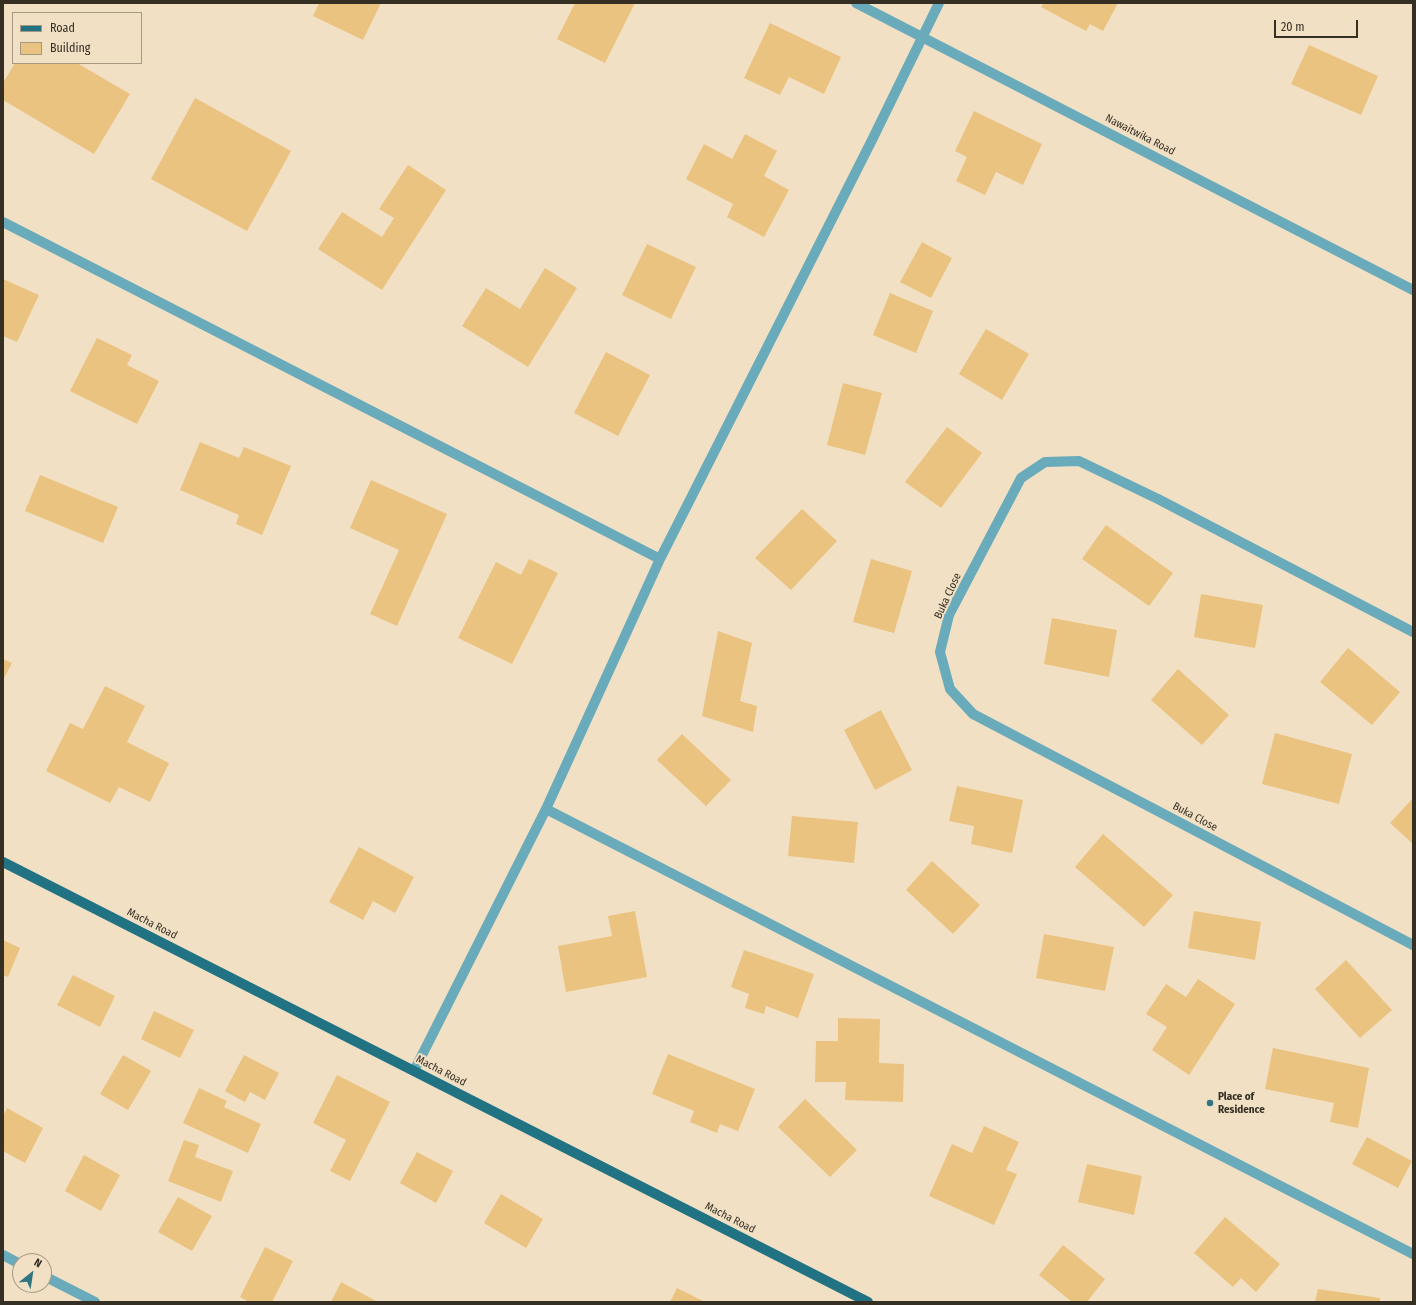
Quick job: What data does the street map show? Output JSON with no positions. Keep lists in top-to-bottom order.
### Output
{
  "streets": {
    "main road": ["Macha Road"],
    "street": ["Nawaitwika Road", "Buka Close"]
  },
  "places": ["Place of Residence"],
  "legend": ["Road", "Building"],
  "scale_bar": "20 m",
  "north": "top right"
}
